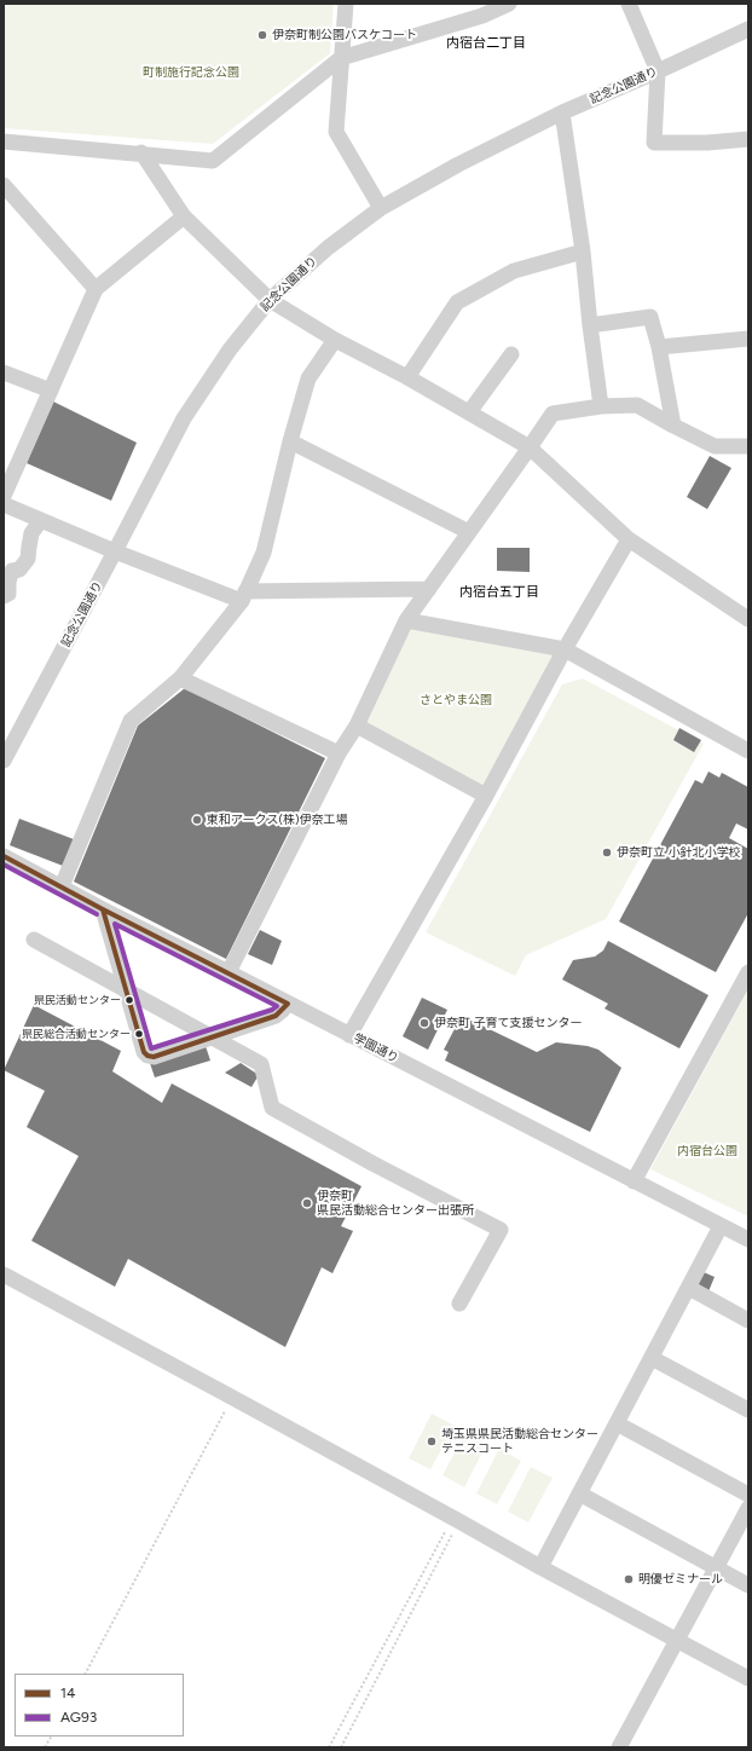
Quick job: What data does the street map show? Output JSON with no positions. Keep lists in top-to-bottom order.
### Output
{
  "streets": {
    "street": ["記念公園通り", "学園通り"]
  },
  "districts": ["内宿台二丁目", "内宿台五丁目"],
  "parks": ["町制施行記念公園", "さとやま公園", "内宿台公園"],
  "places": [
    "伊奈町制公園バスケコート",
    "東和アークス(株)伊奈工場",
    "伊奈町立 小針北小学校",
    "県民活動センター",
    "伊奈町 子育て支援センター",
    "県民総合活動センター",
    "伊奈町 県民活動総合センター出張所",
    "埼玉県県民活動総合センター テニスコート",
    "明優ゼミナール"
  ],
  "lines": ["transit line 14", "transit line AG93"],
  "legend": ["14", "AG93"]
}
